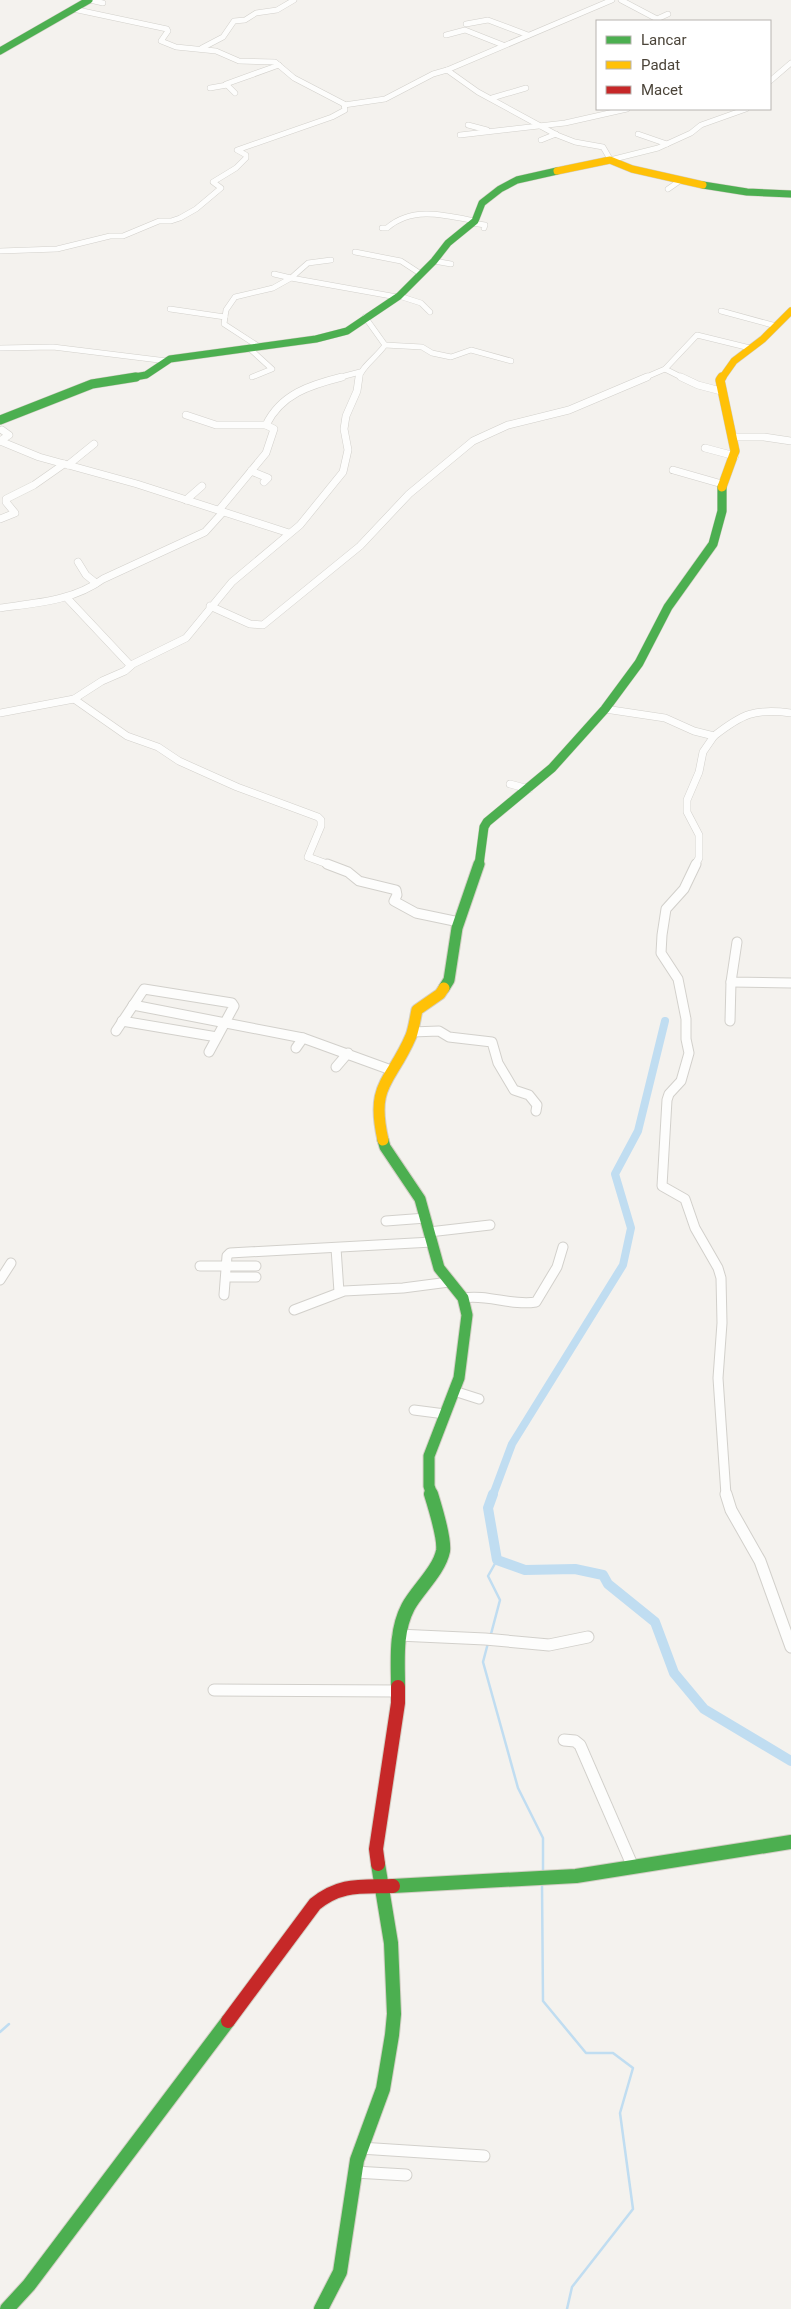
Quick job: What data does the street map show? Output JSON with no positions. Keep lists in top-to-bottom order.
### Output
{
  "legend": ["Lancar", "Padat", "Macet"]
}
